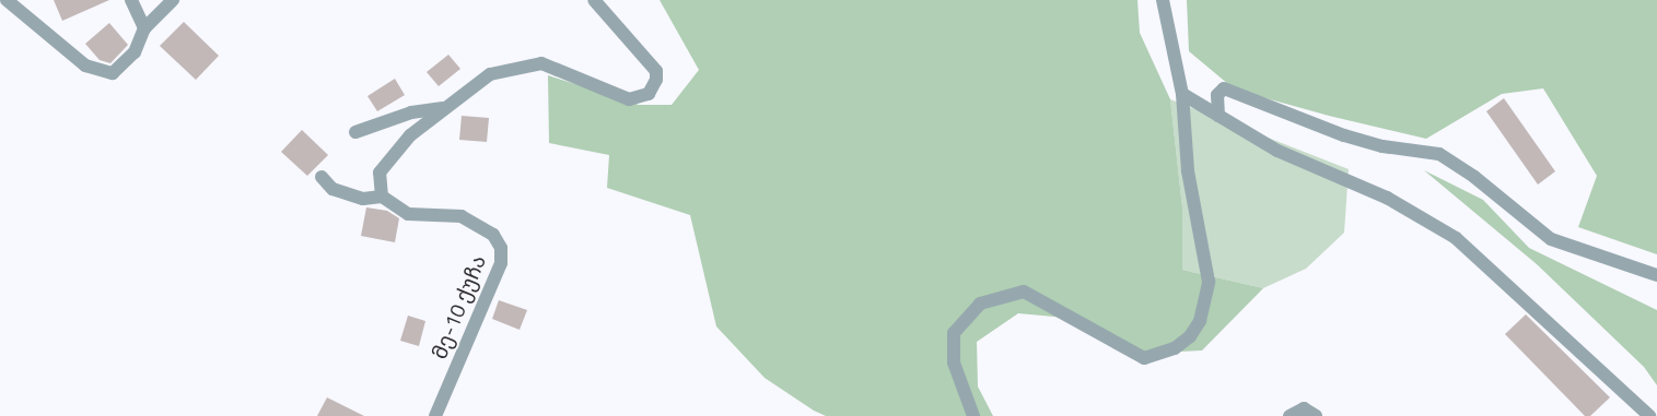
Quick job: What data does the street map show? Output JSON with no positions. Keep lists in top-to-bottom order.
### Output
{
  "streets": {
    "street": ["მე-10 ქუჩა"]
  }
}
